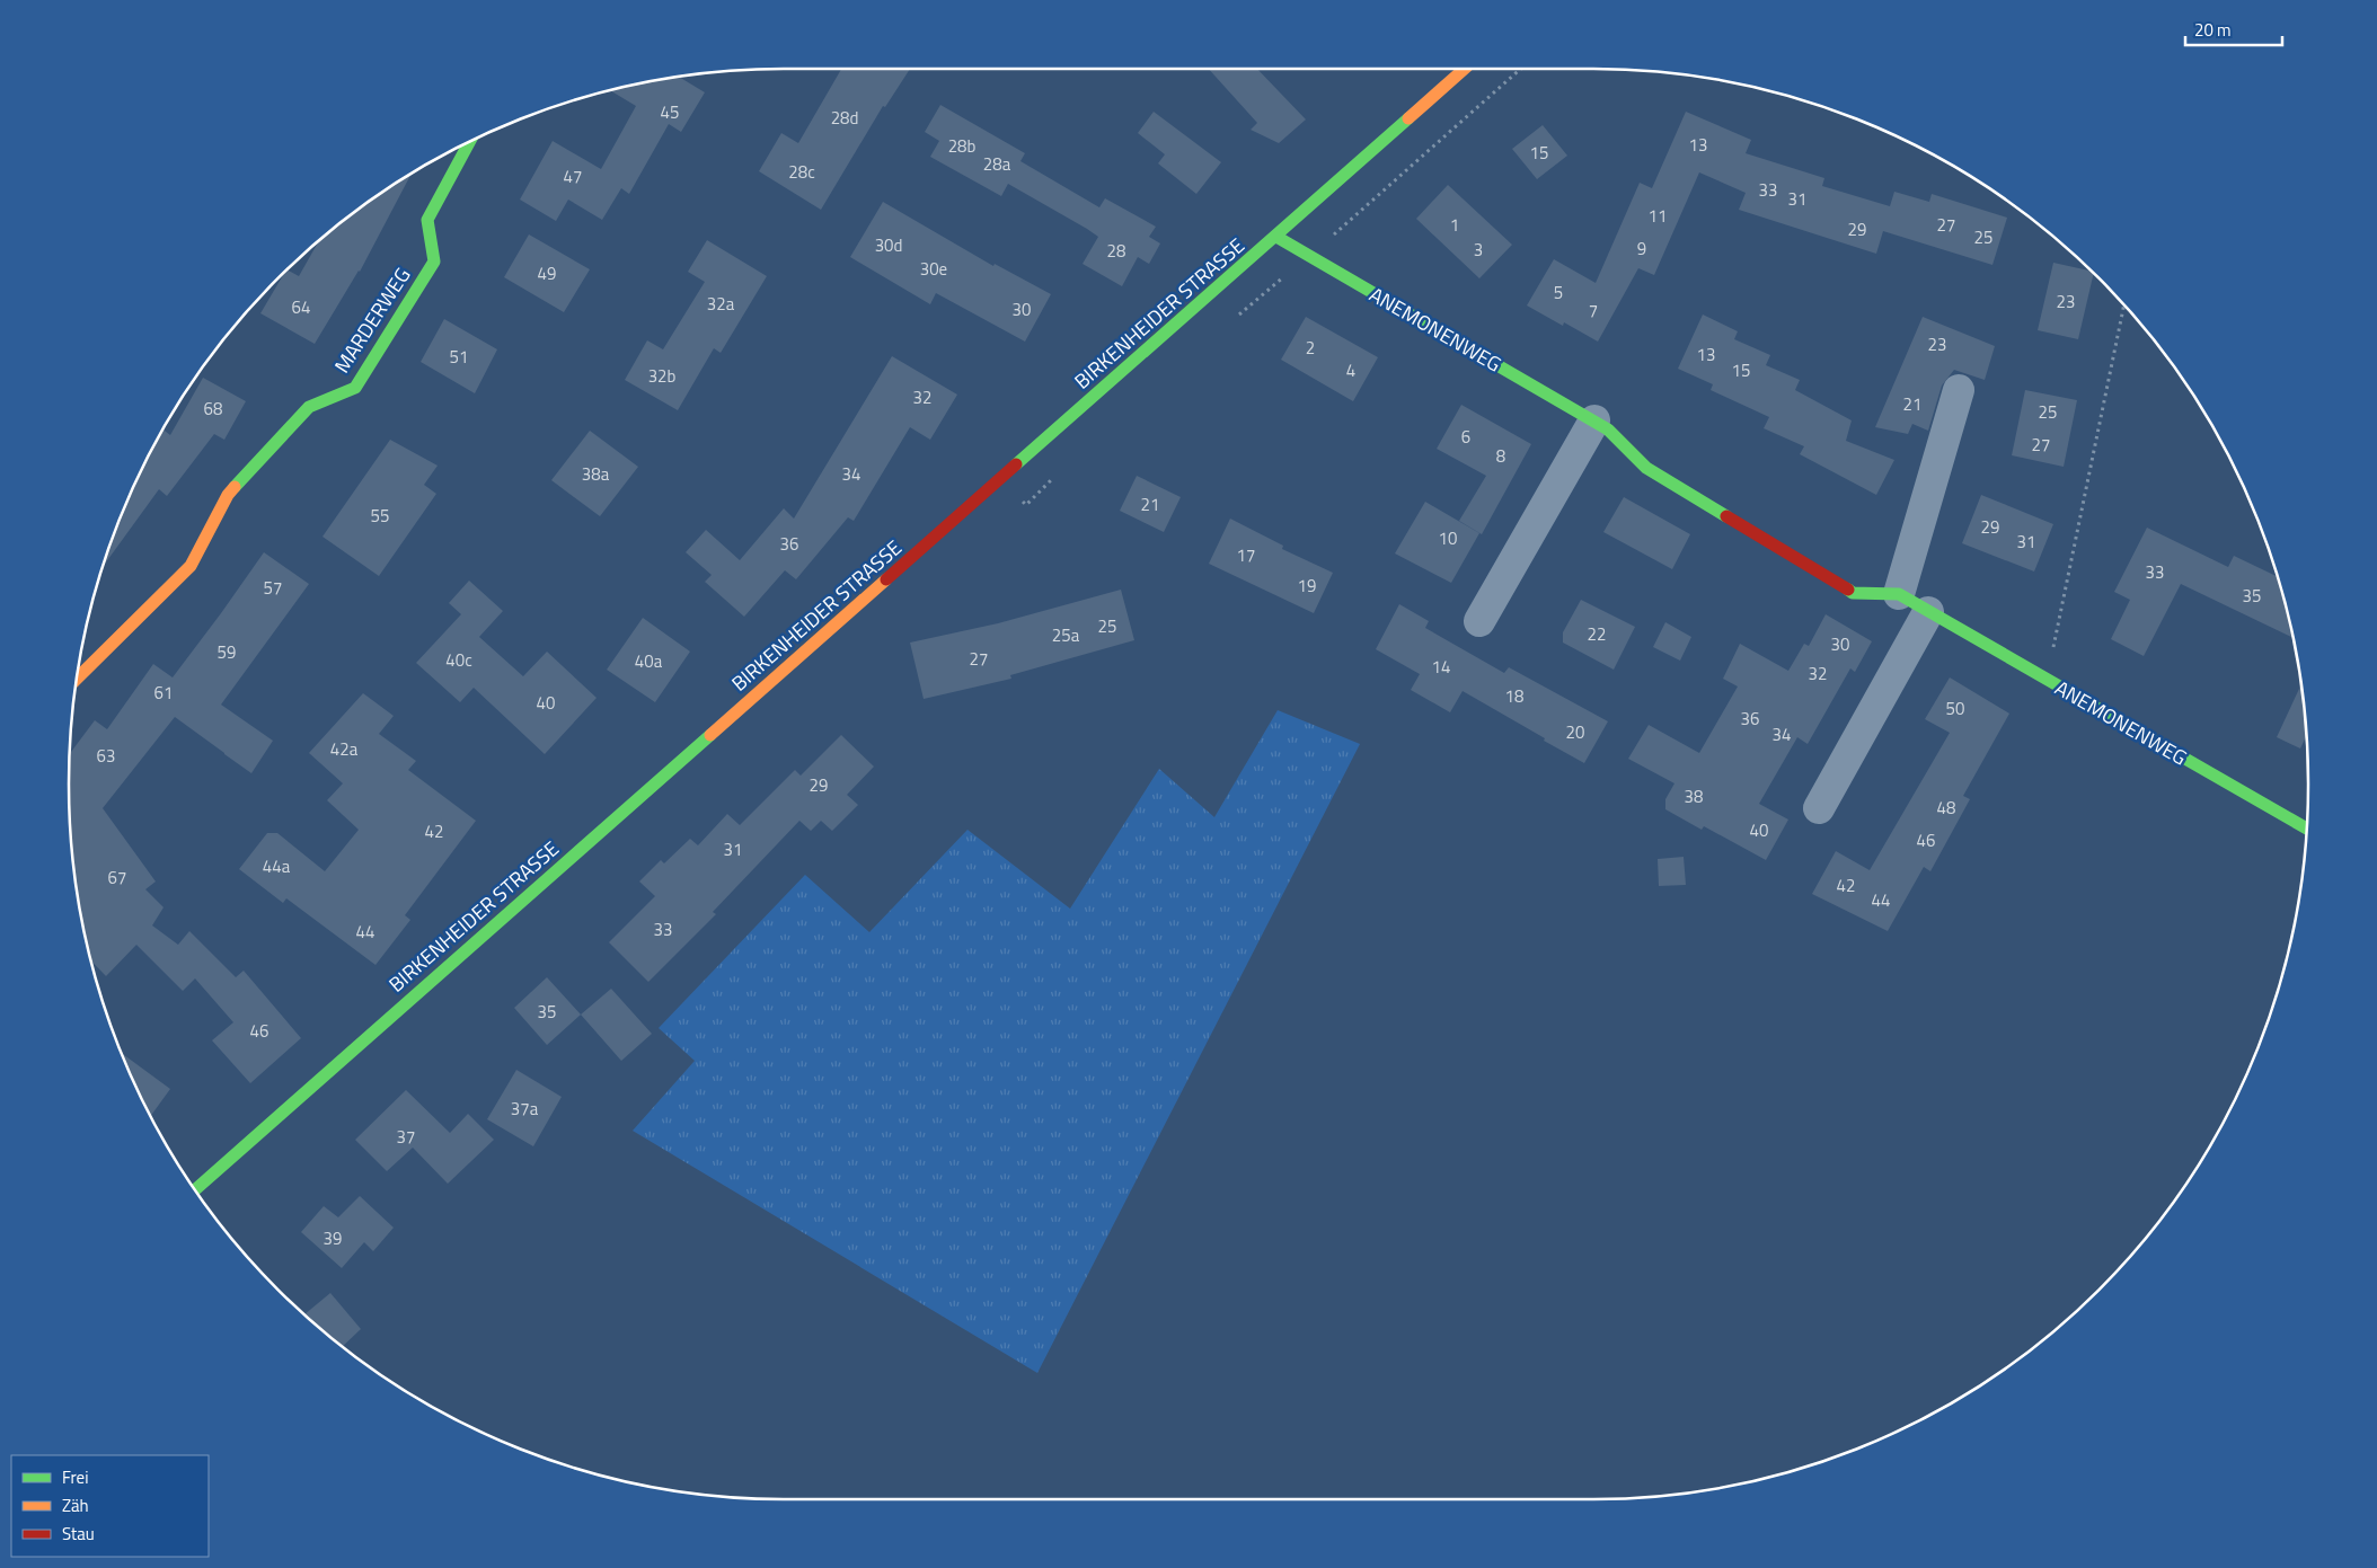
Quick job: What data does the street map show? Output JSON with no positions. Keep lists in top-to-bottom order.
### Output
{
  "streets": {
    "street": ["BIRKENHEIDER STRASSE", "MARDERWEG", "ANEMONENWEG"]
  },
  "crossings": [
    ["BIRKENHEIDER STRASSE", "ANEMONENWEG"]
  ],
  "house_numbers": [
    "45",
    "28d",
    "13",
    "28b",
    "15",
    "28a",
    "28c",
    "47",
    "33",
    "31",
    "11",
    "1",
    "27",
    "29",
    "25",
    "30d",
    "9",
    "3",
    "28",
    "30e",
    "49",
    "5",
    "23",
    "32a",
    "64",
    "30",
    "7",
    "23",
    "2",
    "13",
    "51",
    "4",
    "15",
    "32b",
    "32",
    "21",
    "68",
    "25",
    "6",
    "27",
    "8",
    "38a",
    "34",
    "21",
    "55",
    "29",
    "10",
    "31",
    "36",
    "17",
    "33",
    "19",
    "57",
    "35",
    "25",
    "22",
    "25a",
    "30",
    "59",
    "27",
    "40c",
    "40a",
    "14",
    "32",
    "61",
    "18",
    "40",
    "50",
    "36",
    "20",
    "34",
    "42a",
    "63",
    "29",
    "38",
    "48",
    "40",
    "42",
    "46",
    "31",
    "44a",
    "67",
    "42",
    "44",
    "33",
    "44",
    "35",
    "46",
    "37a",
    "37",
    "39"
  ],
  "legend": ["Frei", "Zäh", "Stau"],
  "scale_bar": "20 m"
}
